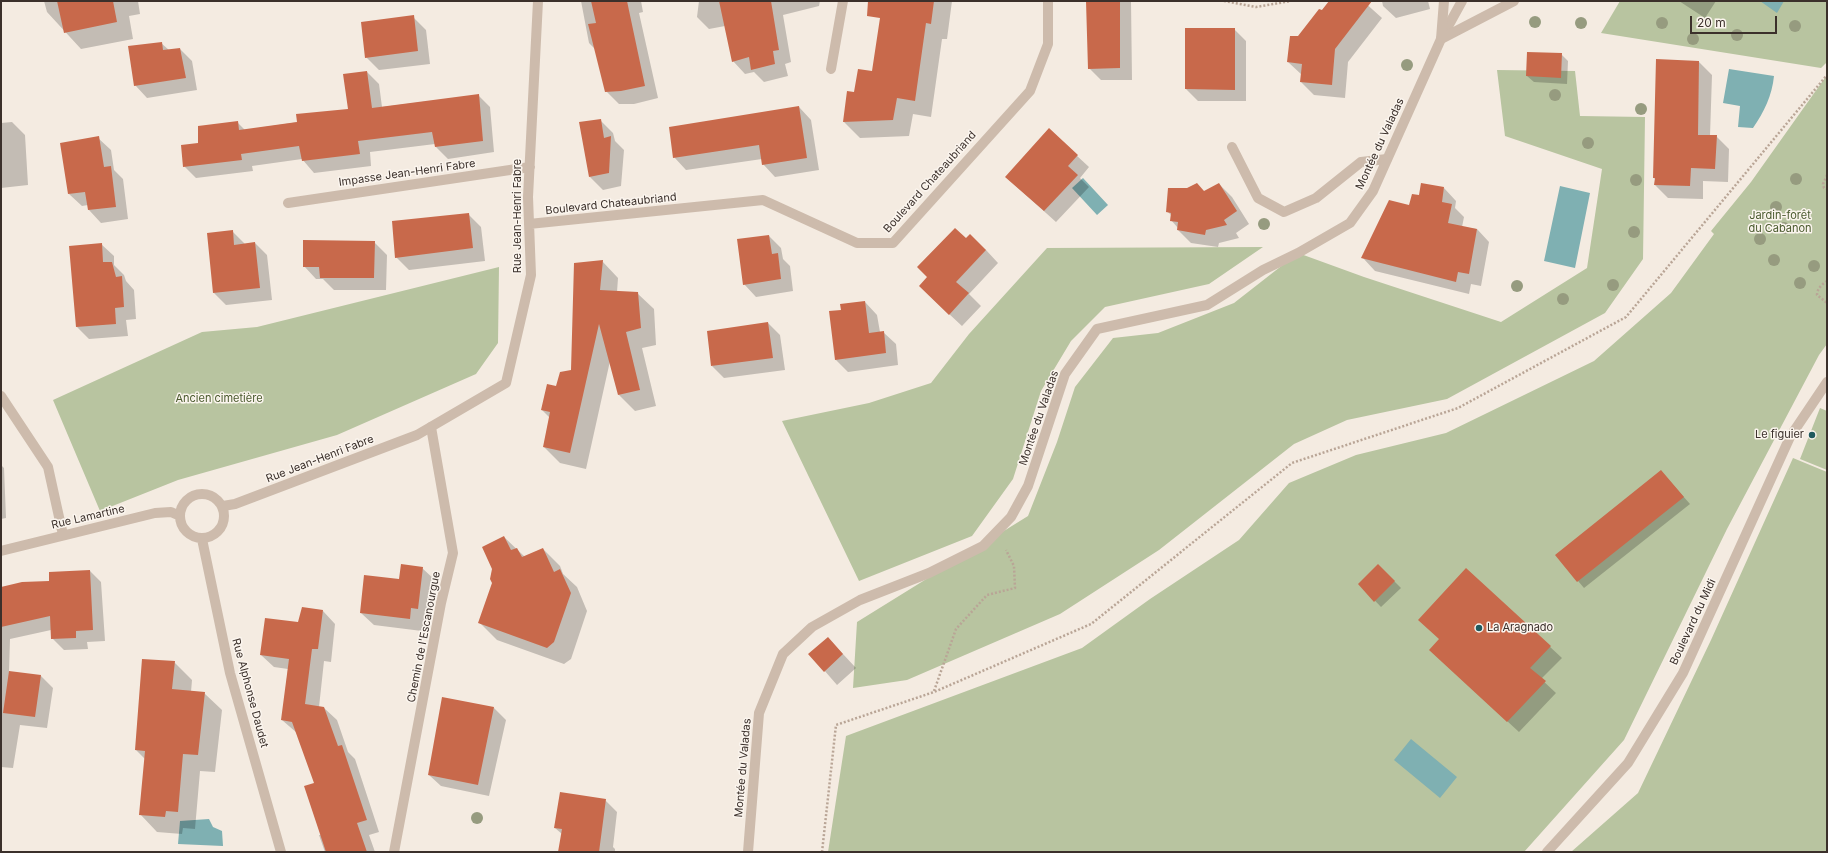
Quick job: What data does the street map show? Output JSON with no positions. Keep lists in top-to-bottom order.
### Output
{
  "streets": {
    "street": [
      "Montée du Valadas",
      "Impasse Jean-Henri Fabre",
      "Boulevard Chateaubriand",
      "Rue Jean-Henri Fabre",
      "Rue Lamartine",
      "Boulevard du Midi",
      "Chemin de l'Escanourgue",
      "Rue Alphonse Daudet"
    ]
  },
  "crossings": [
    ["Impasse Jean-Henri Fabre", "Rue Jean-Henri Fabre"],
    ["Boulevard Chateaubriand", "Rue Jean-Henri Fabre"],
    ["Rue Jean-Henri Fabre", "Rue Lamartine"],
    ["Rue Jean-Henri Fabre", "Chemin de l'Escanourgue"],
    ["Rue Jean-Henri Fabre", "Rue Alphonse Daudet"],
    ["Rue Lamartine", "Rue Alphonse Daudet"]
  ],
  "parks": ["Jardin-forêt du Cabanon", "Ancien cimetière"],
  "places": ["Le figuier", "La Aragnado"],
  "scale_bar": "20 m"
}
